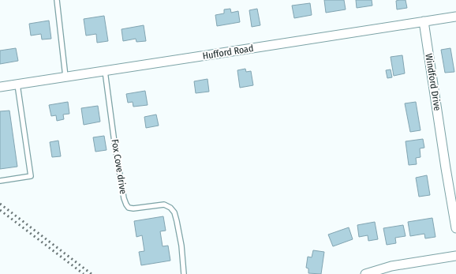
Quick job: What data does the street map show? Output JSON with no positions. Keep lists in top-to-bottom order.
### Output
{
  "streets": {
    "street": ["Hufford Road", "Windford Drive"],
    "lane": ["Fox Cove drive"]
  },
  "crossings": [
    ["Hufford Road", "Windford Drive"],
    ["Hufford Road", "Fox Cove drive"]
  ]
}
